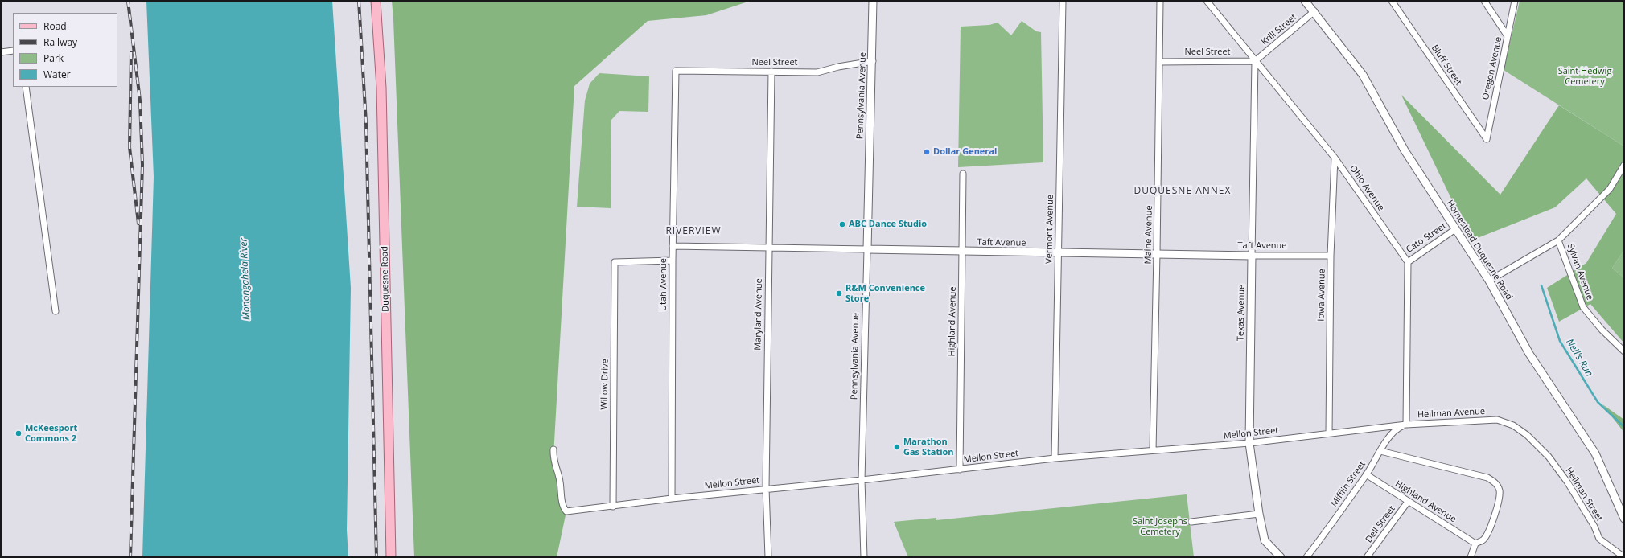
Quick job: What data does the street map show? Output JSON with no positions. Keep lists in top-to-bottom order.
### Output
{
  "streets": {
    "main road": ["Duquesne Road"],
    "street": [
      "Krill Street",
      "Neel Street",
      "Bluff Street",
      "Oregon Avenue",
      "Pennsylvania Avenue",
      "Ohio Avenue",
      "Vermont Avenue",
      "Maine Avenue",
      "Cato Street",
      "Taft Avenue",
      "Homestead Duquesne Road",
      "Sylvan Avenue",
      "Utah Avenue",
      "Iowa Avenue",
      "Texas Avenue",
      "Maryland Avenue",
      "Highland Avenue",
      "Willow Drive",
      "Heilman Avenue",
      "Mellon Street",
      "Mifflin Street",
      "Heilman Street",
      "Dell Street"
    ]
  },
  "crossings": [
    ["Krill Street", "Neel Street"],
    ["Krill Street", "Ohio Avenue"],
    ["Krill Street", "Homestead Duquesne Road"],
    ["Krill Street", "Texas Avenue"],
    ["Neel Street", "Pennsylvania Avenue"],
    ["Neel Street", "Ohio Avenue"],
    ["Neel Street", "Maine Avenue"],
    ["Neel Street", "Utah Avenue"],
    ["Neel Street", "Texas Avenue"],
    ["Neel Street", "Maryland Avenue"],
    ["Bluff Street", "Oregon Avenue"],
    ["Pennsylvania Avenue", "Taft Avenue"],
    ["Pennsylvania Avenue", "Mellon Street"],
    ["Ohio Avenue", "Cato Street"],
    ["Ohio Avenue", "Iowa Avenue"],
    ["Ohio Avenue", "Texas Avenue"],
    ["Vermont Avenue", "Taft Avenue"],
    ["Vermont Avenue", "Mellon Street"],
    ["Maine Avenue", "Taft Avenue"],
    ["Maine Avenue", "Mellon Street"],
    ["Cato Street", "Homestead Duquesne Road"],
    ["Taft Avenue", "Utah Avenue"],
    ["Taft Avenue", "Iowa Avenue"],
    ["Taft Avenue", "Texas Avenue"],
    ["Taft Avenue", "Maryland Avenue"],
    ["Taft Avenue", "Highland Avenue"],
    ["Utah Avenue", "Willow Drive"],
    ["Utah Avenue", "Mellon Street"],
    ["Iowa Avenue", "Mellon Street"],
    ["Texas Avenue", "Mellon Street"],
    ["Maryland Avenue", "Mellon Street"],
    ["Highland Avenue", "Mellon Street"],
    ["Highland Avenue", "Mifflin Street"],
    ["Highland Avenue", "Dell Street"],
    ["Willow Drive", "Mellon Street"],
    ["Heilman Avenue", "Mellon Street"],
    ["Heilman Avenue", "Mifflin Street"],
    ["Heilman Avenue", "Heilman Street"],
    ["Mellon Street", "Mifflin Street"]
  ],
  "districts": ["DUQUESNE ANNEX", "RIVERVIEW"],
  "water": ["Monongahela River", "Neil's Run"],
  "parks": ["Saint Hedwig Cemetery", "Saint Josephs Cemetery"],
  "places": [
    "Dollar General",
    "ABC Dance Studio",
    "R&M Convenience Store",
    "McKeesport Commons 2",
    "Marathon Gas Station"
  ],
  "legend": [
    "Road",
    "Railway",
    "Park",
    "Water"
  ]
}
